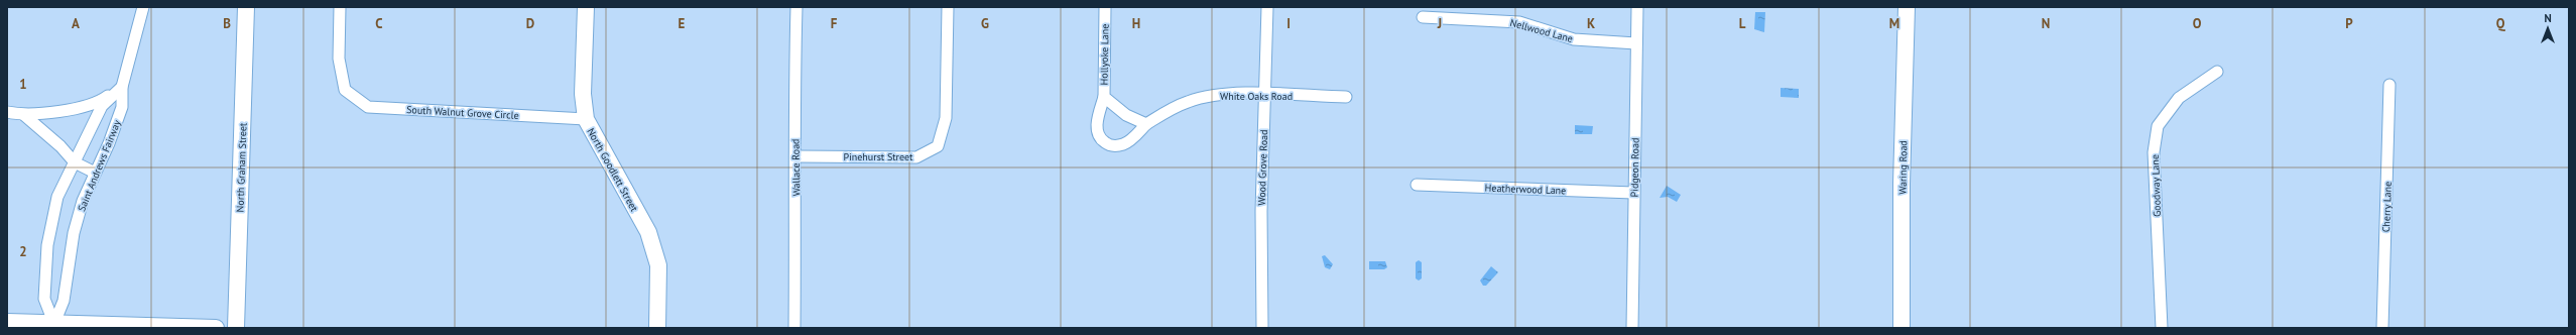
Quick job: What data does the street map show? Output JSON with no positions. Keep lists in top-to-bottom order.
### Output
{
  "streets": {
    "main road": ["North Graham Street", "Waring Road", "North Goodlett Street"],
    "street": [
      "Nellwood Lane",
      "Hollyoke Lane",
      "White Oaks Road",
      "South Walnut Grove Circle",
      "Pinehurst Street",
      "Saint Andrews Fairway",
      "Wallace Road",
      "Wood Grove Road",
      "Pidgeon Road",
      "Goodway Lane",
      "Heatherwood Lane",
      "Cherry Lane"
    ]
  },
  "crossings": [
    ["Nellwood Lane", "Pidgeon Road"],
    ["Hollyoke Lane", "White Oaks Road"],
    ["White Oaks Road", "Wood Grove Road"],
    ["South Walnut Grove Circle", "North Goodlett Street"],
    ["Pinehurst Street", "Wallace Road"],
    ["Pidgeon Road", "Heatherwood Lane"]
  ],
  "north": "top",
  "grid": {
    "columns": [
      "A",
      "B",
      "C",
      "D",
      "E",
      "F",
      "G",
      "H",
      "I",
      "J",
      "K",
      "L",
      "M",
      "N",
      "O",
      "P",
      "Q"
    ],
    "rows": ["1", "2"]
  }
}
